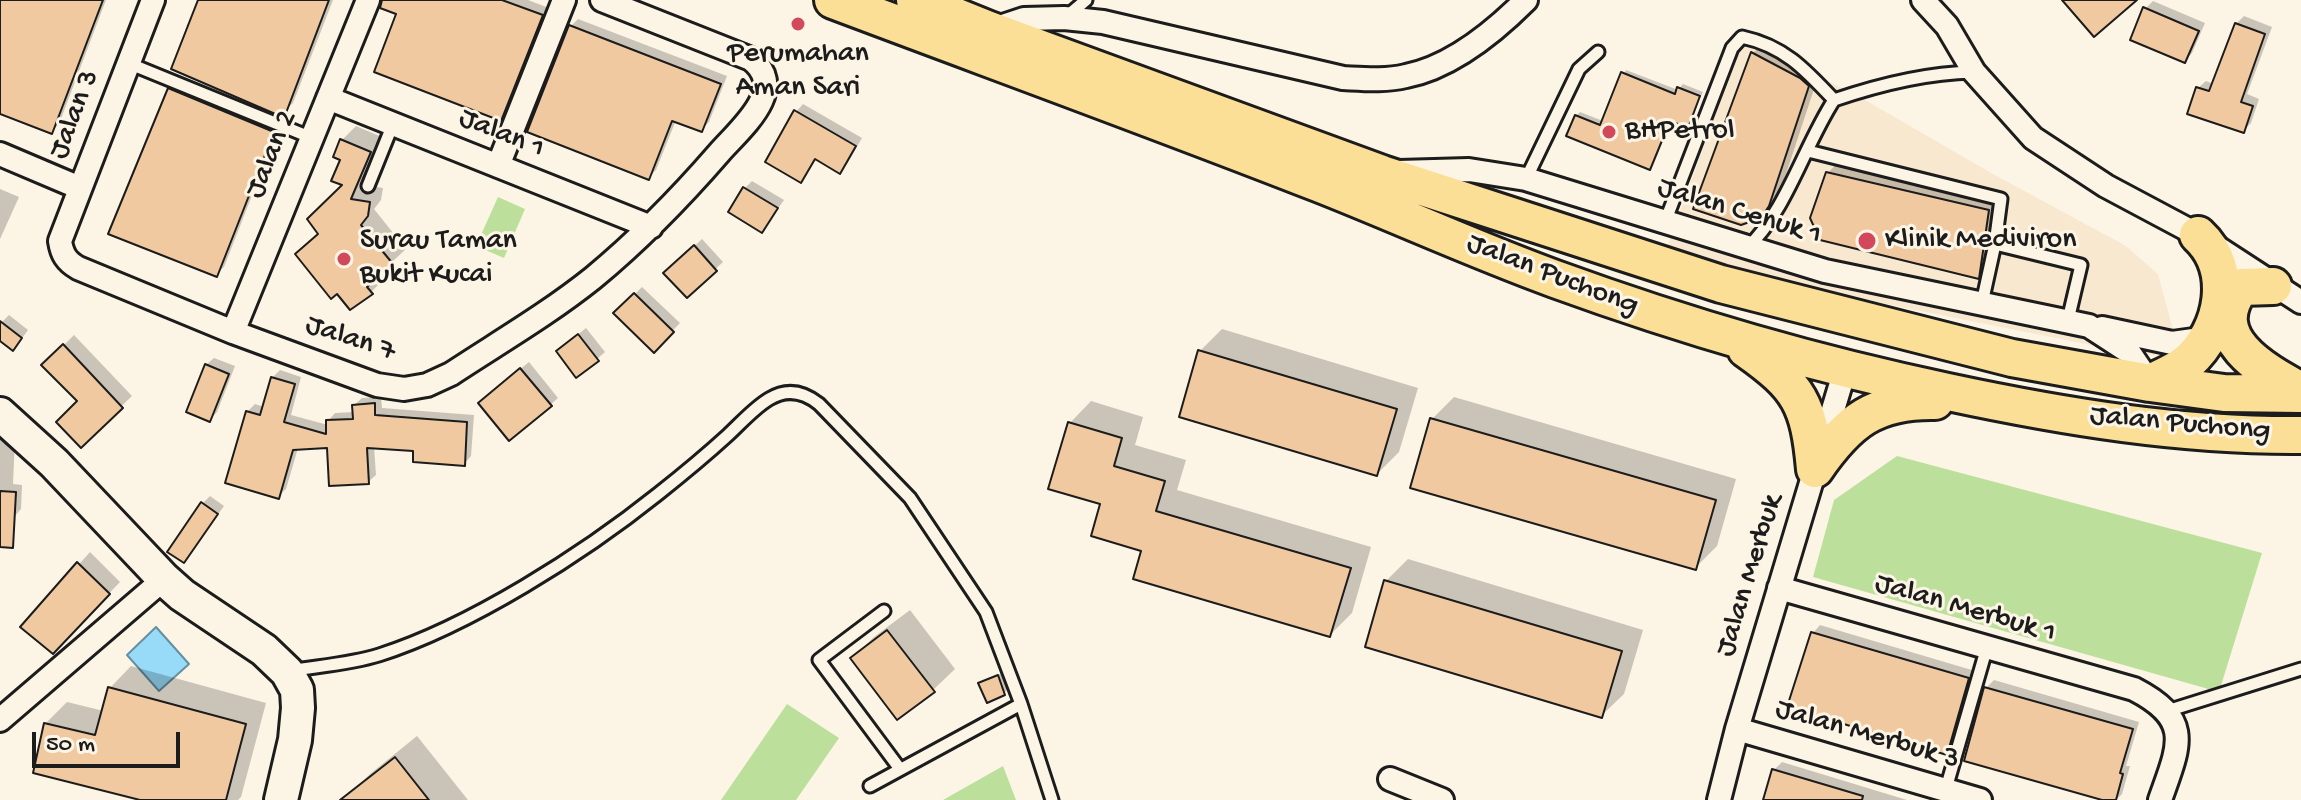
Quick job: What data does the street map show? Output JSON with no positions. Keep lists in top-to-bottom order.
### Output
{
  "streets": {
    "main road": ["Jalan Puchong"],
    "street": [
      "Jalan 3",
      "Jalan 1",
      "Jalan 2",
      "Jalan Cenuk 1",
      "Jalan 7",
      "Jalan Merbuk",
      "Jalan Merbuk 1",
      "Jalan Merbuk 3"
    ]
  },
  "crossings": [
    ["Jalan 3", "Jalan 7"],
    ["Jalan 1", "Jalan 2"],
    ["Jalan 1", "Jalan 7"],
    ["Jalan 2", "Jalan 7"],
    ["Jalan Cenuk 1", "Jalan Puchong"],
    ["Jalan Puchong", "Jalan Merbuk"],
    ["Jalan Merbuk", "Jalan Merbuk 1"],
    ["Jalan Merbuk", "Jalan Merbuk 3"]
  ],
  "places": [
    "Perumahan Aman Sari",
    "BHPetrol",
    "Klinik Mediviron",
    "Surau Taman Bukit Kucai"
  ],
  "scale_bar": "50 m"
}
